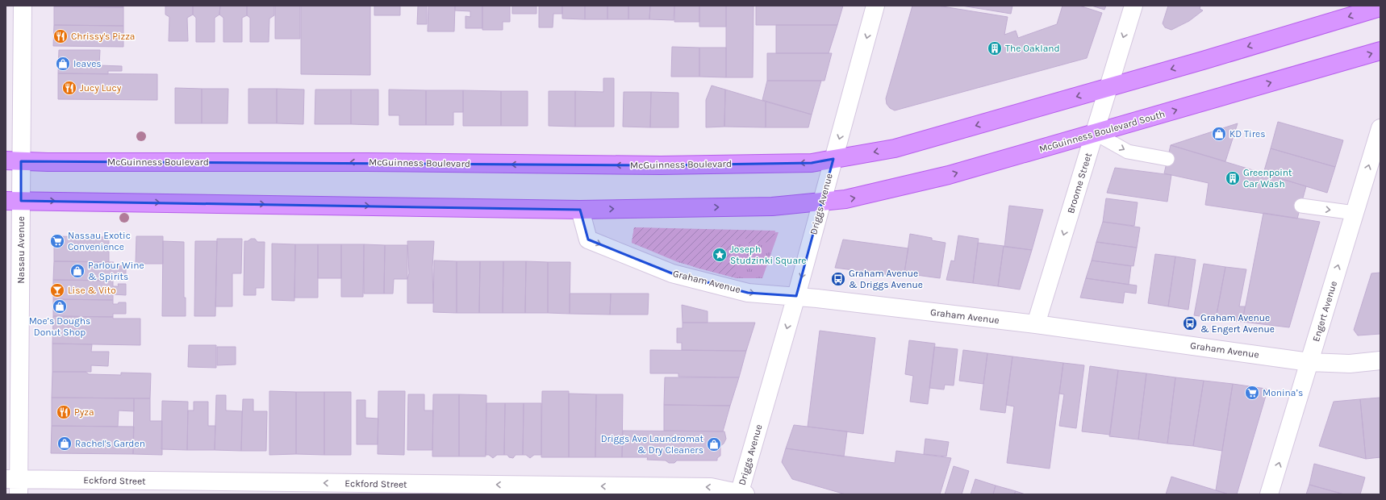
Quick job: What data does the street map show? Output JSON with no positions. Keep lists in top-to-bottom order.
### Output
{
  "streets": {
    "main road": ["McGuinness Boulevard South", "McGuinness Boulevard"],
    "street": [
      "Broome Street",
      "Driggs Avenue",
      "Nassau Avenue",
      "Graham Avenue",
      "Engert Avenue",
      "Eckford Street"
    ]
  },
  "crossings": [
    ["McGuinness Boulevard South", "Broome Street"],
    ["McGuinness Boulevard South", "Driggs Avenue"],
    ["McGuinness Boulevard", "Driggs Avenue"],
    ["McGuinness Boulevard", "Nassau Avenue"],
    ["Broome Street", "Graham Avenue"],
    ["Driggs Avenue", "Graham Avenue"],
    ["Driggs Avenue", "Eckford Street"],
    ["Nassau Avenue", "Eckford Street"],
    ["Graham Avenue", "Engert Avenue"]
  ],
  "one_way": [
    "Broome Street",
    "Driggs Avenue",
    "Engert Avenue",
    "Eckford Street"
  ],
  "places": {
    "restaurant": ["Chrissy's Pizza", "Jucy Lucy", "Pyza"],
    "building": ["The Oakland", "Greenpoint Car Wash"],
    "shop": [
      "leaves",
      "KD Tires",
      "Parlour Wine & Spirits",
      "Moe’s Doughs Donut Shop",
      "Rachel's Garden",
      "Driggs Ave Laundromat & Dry Cleaners"
    ],
    "supermarket": ["Nassau Exotic Convenience", "Monina’s"],
    "place": ["Joseph Studzinki Square"],
    "bus stop": ["Graham Avenue & Driggs Avenue", "Graham Avenue & Engert Avenue"],
    "bar": ["Lise & Vito"]
  }
}
